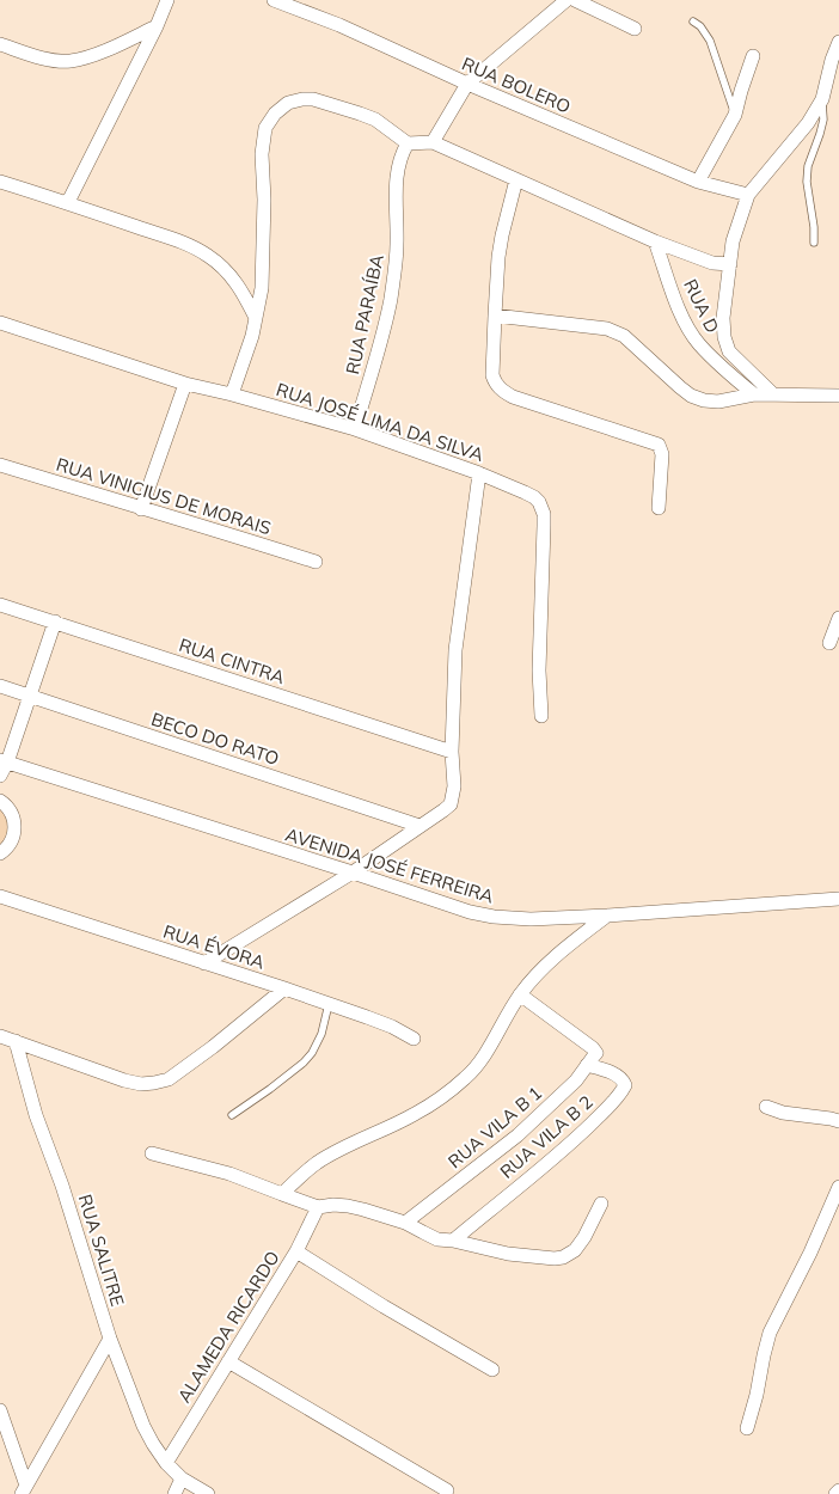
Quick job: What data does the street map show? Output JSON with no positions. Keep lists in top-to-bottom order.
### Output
{
  "streets": {
    "street": [
      "RUA BOLERO",
      "RUA D",
      "RUA PARAÍBA",
      "RUA JOSÉ LIMA DA SILVA",
      "RUA VINICIUS DE MORAIS",
      "RUA CINTRA",
      "BECO DO RATO",
      "AVENIDA JOSÉ FERREIRA",
      "RUA ÉVORA",
      "RUA VILA B 1",
      "RUA VILA B 2",
      "RUA SALITRE",
      "ALAMEDA RICARDO"
    ]
  },
  "crossings": [
    ["RUA PARAÍBA", "RUA JOSÉ LIMA DA SILVA"],
    ["RUA VILA B 1", "RUA VILA B 2"],
    ["RUA SALITRE", "ALAMEDA RICARDO"]
  ]
}
